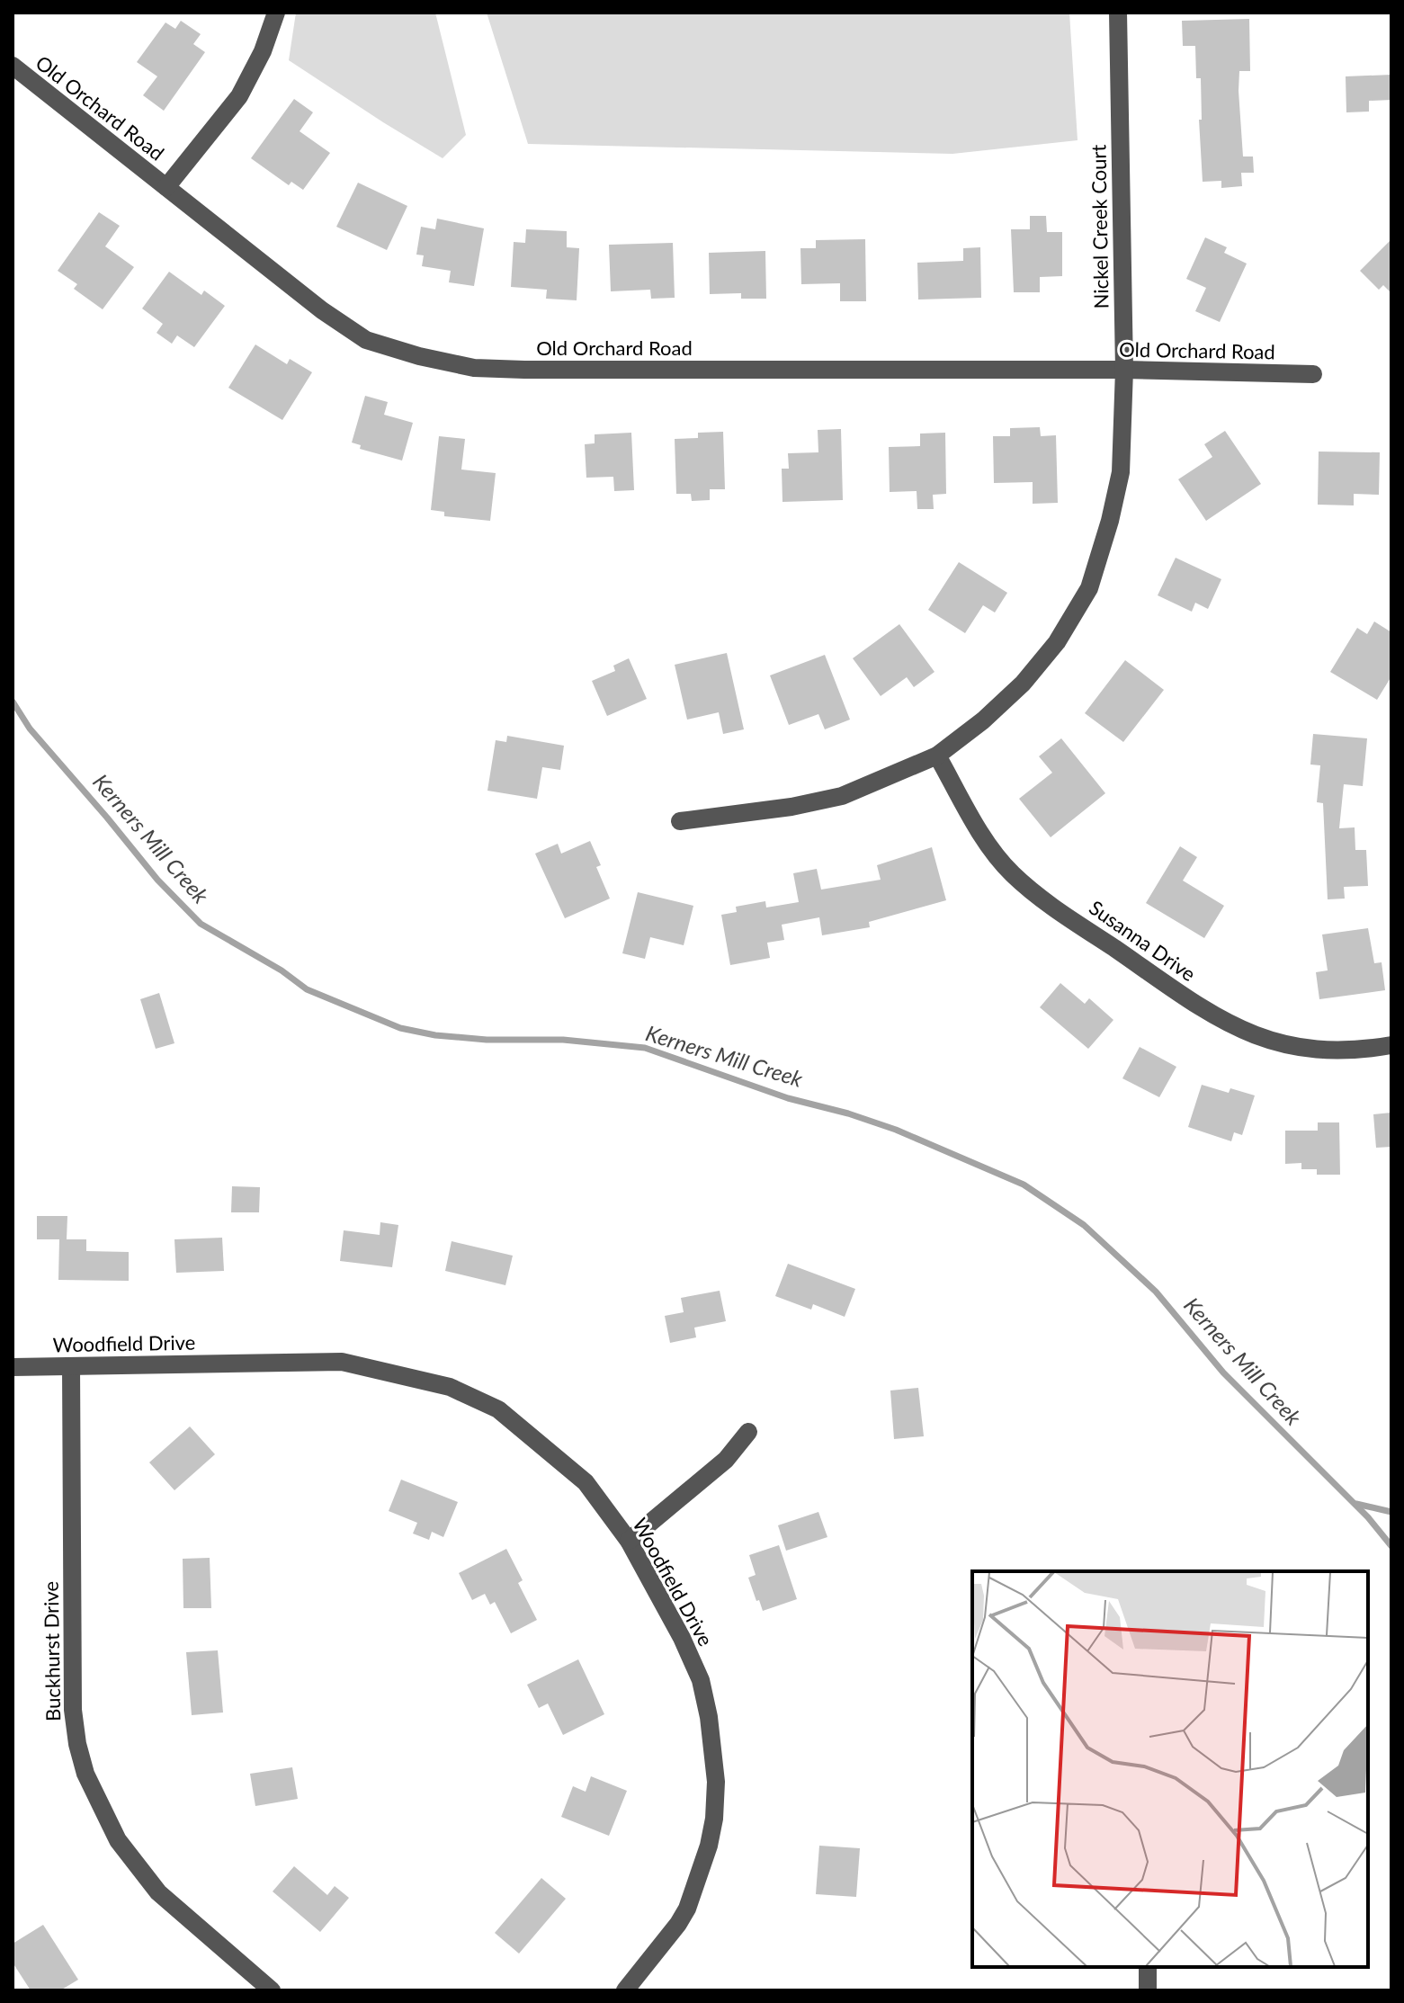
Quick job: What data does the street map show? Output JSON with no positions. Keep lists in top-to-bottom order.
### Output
{
  "streets": {
    "street": [
      "Old Orchard Road",
      "Nickel Creek Court",
      "Susanna Drive",
      "Woodfield Drive",
      "Buckhurst Drive"
    ]
  },
  "crossings": [
    ["Old Orchard Road", "Nickel Creek Court"],
    ["Nickel Creek Court", "Susanna Drive"],
    ["Woodfield Drive", "Buckhurst Drive"]
  ],
  "water": ["Kerners Mill Creek"]
}
